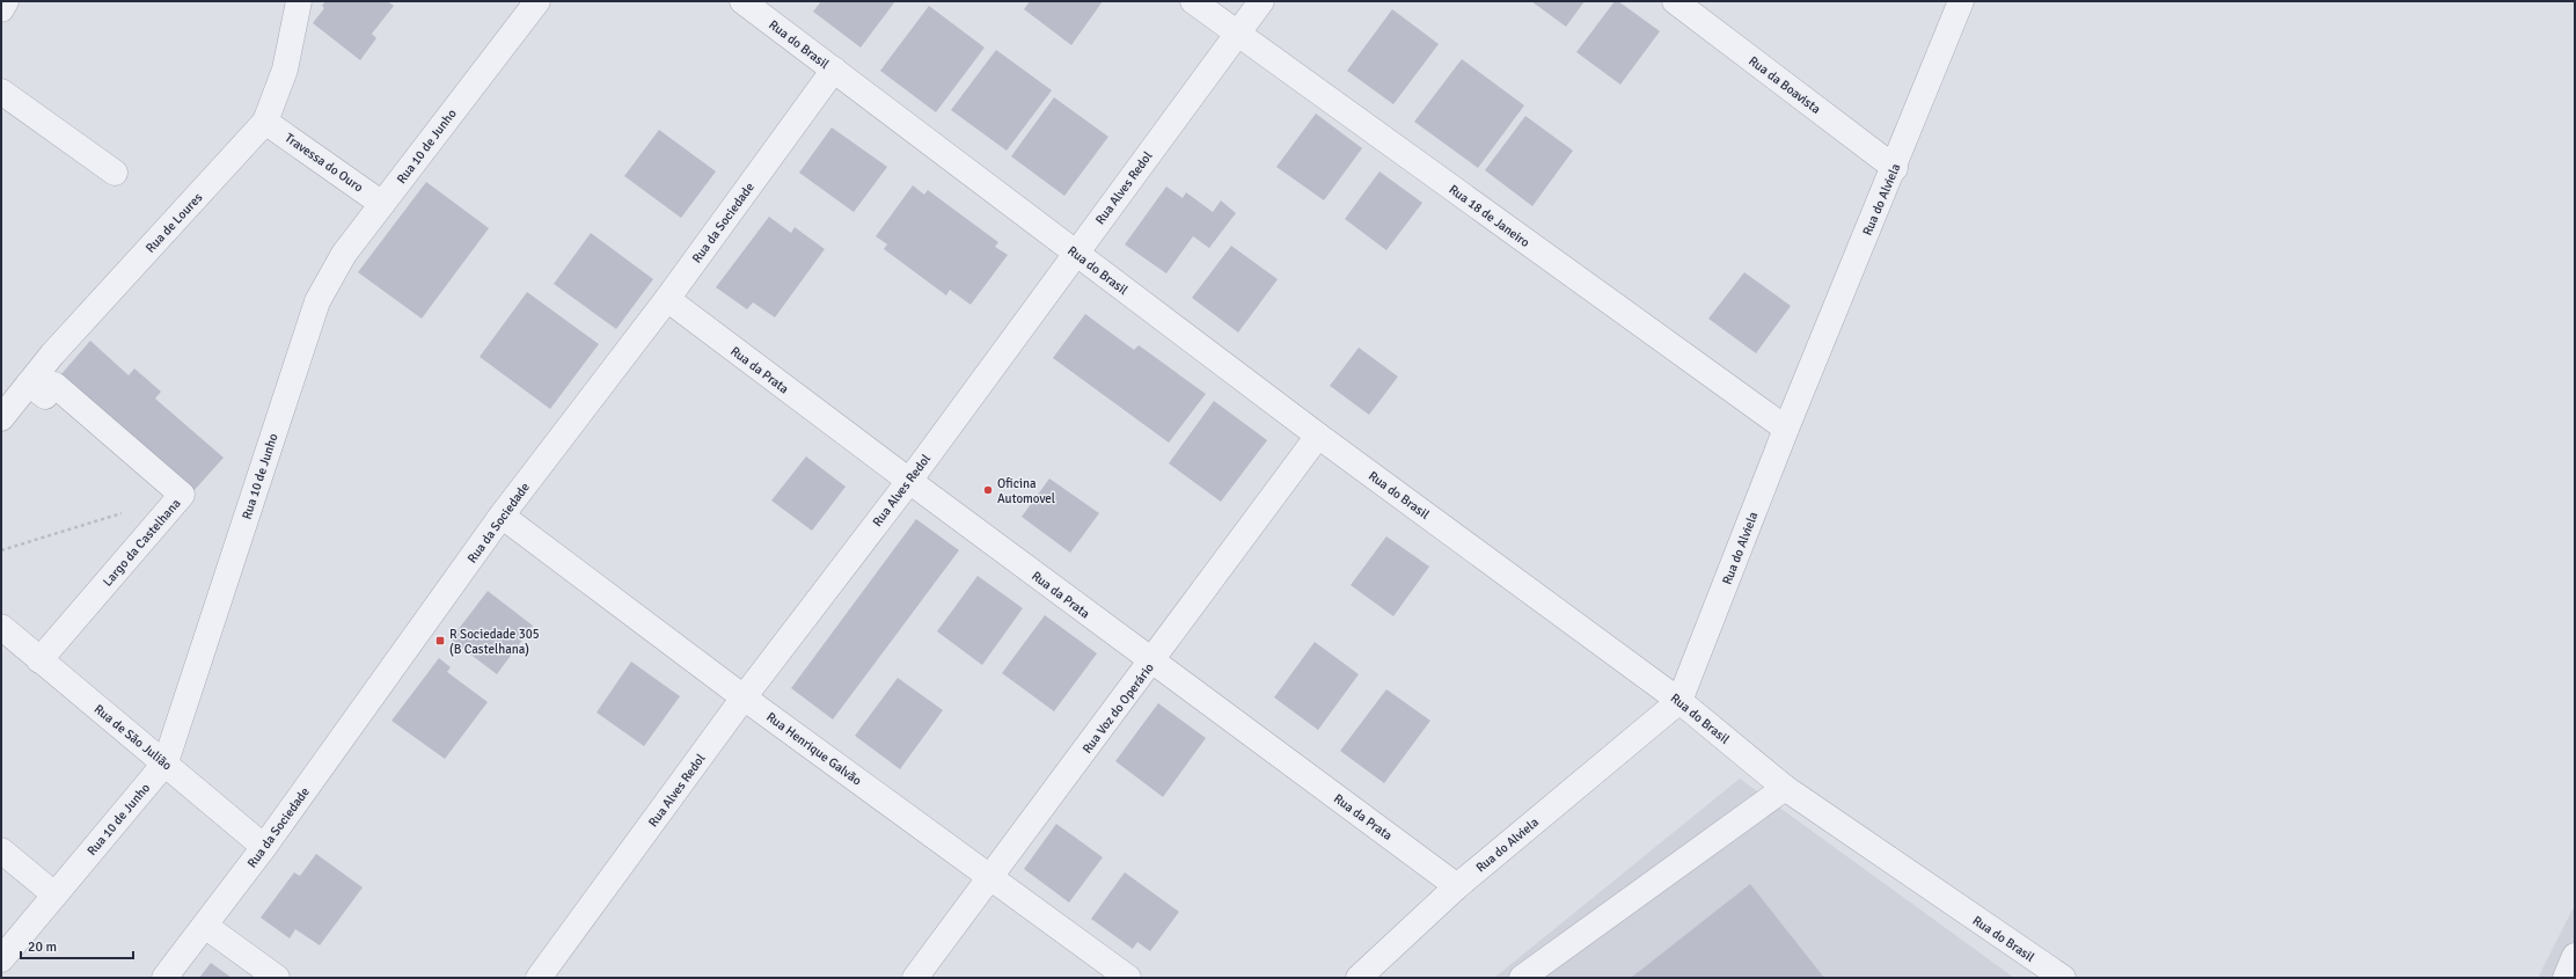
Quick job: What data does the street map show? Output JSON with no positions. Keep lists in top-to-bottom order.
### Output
{
  "streets": {
    "street": [
      "Rua do Brasil",
      "Rua da Boavista",
      "Rua 10 de Junho",
      "Travessa do Ouro",
      "Rua Alves Redol",
      "Rua do Alviela",
      "Rua 18 de Janeiro",
      "Rua de Loures",
      "Rua da Sociedade",
      "Rua da Prata",
      "Largo da Castelhana",
      "Rua Voz do Operário",
      "Rua de São Julião",
      "Rua Henrique Galvão"
    ]
  },
  "crossings": [
    ["Rua do Brasil", "Rua Alves Redol"],
    ["Rua do Brasil", "Rua do Alviela"],
    ["Rua do Brasil", "Rua da Sociedade"],
    ["Rua do Brasil", "Rua Voz do Operário"],
    ["Rua da Boavista", "Rua do Alviela"],
    ["Rua 10 de Junho", "Travessa do Ouro"],
    ["Rua 10 de Junho", "Rua de São Julião"],
    ["Travessa do Ouro", "Rua de Loures"],
    ["Rua Alves Redol", "Rua 18 de Janeiro"],
    ["Rua Alves Redol", "Rua da Prata"],
    ["Rua Alves Redol", "Rua Henrique Galvão"],
    ["Rua do Alviela", "Rua 18 de Janeiro"],
    ["Rua do Alviela", "Rua da Prata"],
    ["Rua de Loures", "Largo da Castelhana"],
    ["Rua da Sociedade", "Rua da Prata"],
    ["Rua da Sociedade", "Rua de São Julião"],
    ["Rua da Sociedade", "Rua Henrique Galvão"],
    ["Rua da Prata", "Rua Voz do Operário"],
    ["Largo da Castelhana", "Rua de São Julião"],
    ["Rua Voz do Operário", "Rua Henrique Galvão"]
  ],
  "places": {
    "other": ["Oficina Automovel"],
    "transit": ["R Sociedade 305 (B Castelhana)"]
  },
  "scale_bar": "20 m"
}
